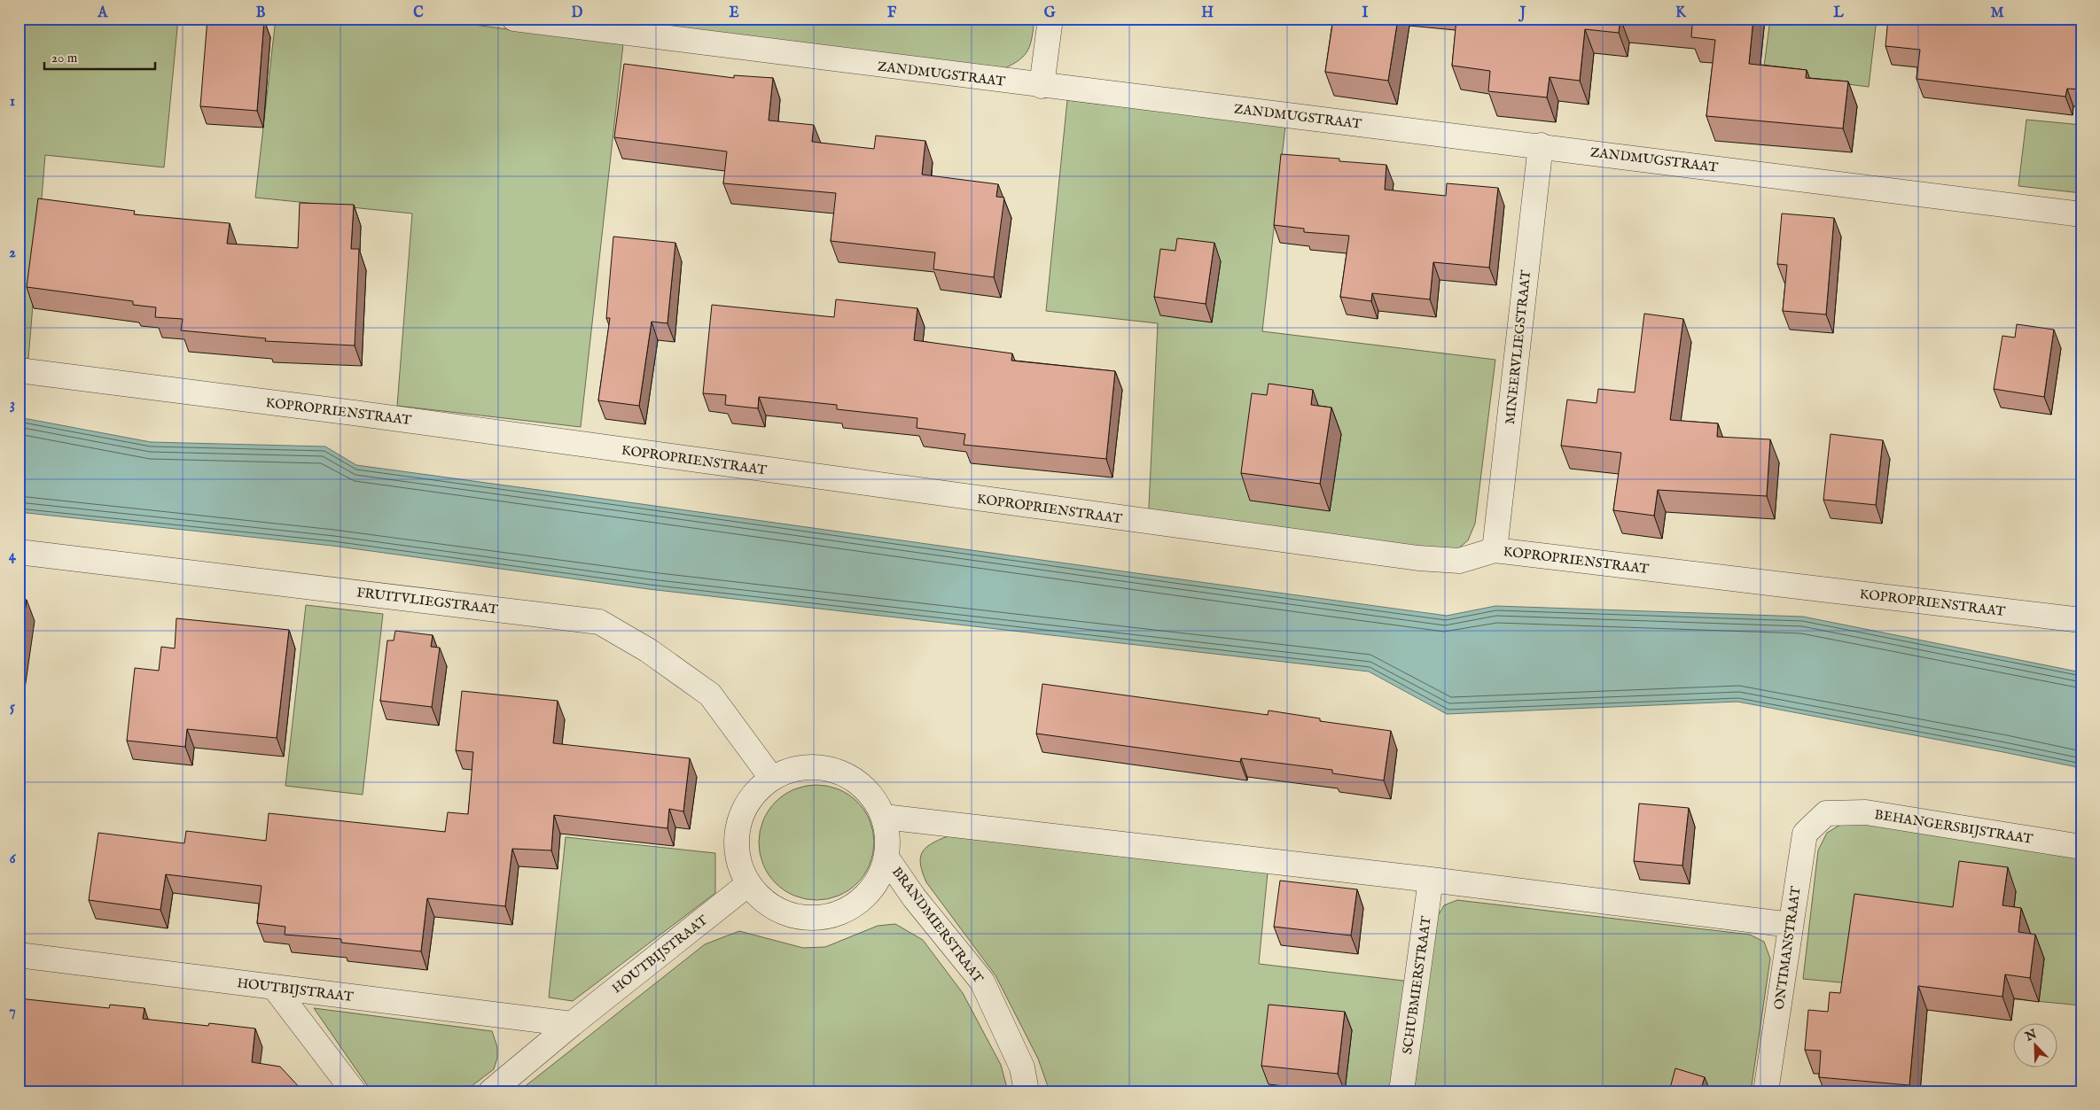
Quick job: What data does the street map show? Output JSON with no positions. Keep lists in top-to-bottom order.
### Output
{
  "streets": {
    "street": [
      "ZANDMUGSTRAAT",
      "MINEERVLIEGSTRAAT",
      "KOPROPRIENSTRAAT",
      "FRUITVLIEGSTRAAT",
      "BEHANGERSBIJSTRAAT",
      "BRANDMIERSTRAAT",
      "ONTIMANSTRAAT",
      "HOUTBIJSTRAAT",
      "SCHUBMIERSTRAAT"
    ]
  },
  "crossings": [
    ["ZANDMUGSTRAAT", "MINEERVLIEGSTRAAT"],
    ["MINEERVLIEGSTRAAT", "KOPROPRIENSTRAAT"],
    ["FRUITVLIEGSTRAAT", "BRANDMIERSTRAAT"],
    ["FRUITVLIEGSTRAAT", "HOUTBIJSTRAAT"],
    ["BEHANGERSBIJSTRAAT", "ONTIMANSTRAAT"],
    ["BRANDMIERSTRAAT", "HOUTBIJSTRAAT"]
  ],
  "scale_bar": "20 m",
  "north": "top left",
  "grid": {
    "columns": [
      "A",
      "B",
      "C",
      "D",
      "E",
      "F",
      "G",
      "H",
      "I",
      "J",
      "K",
      "L",
      "M"
    ],
    "rows": [
      "1",
      "2",
      "3",
      "4",
      "5",
      "6",
      "7"
    ]
  }
}
